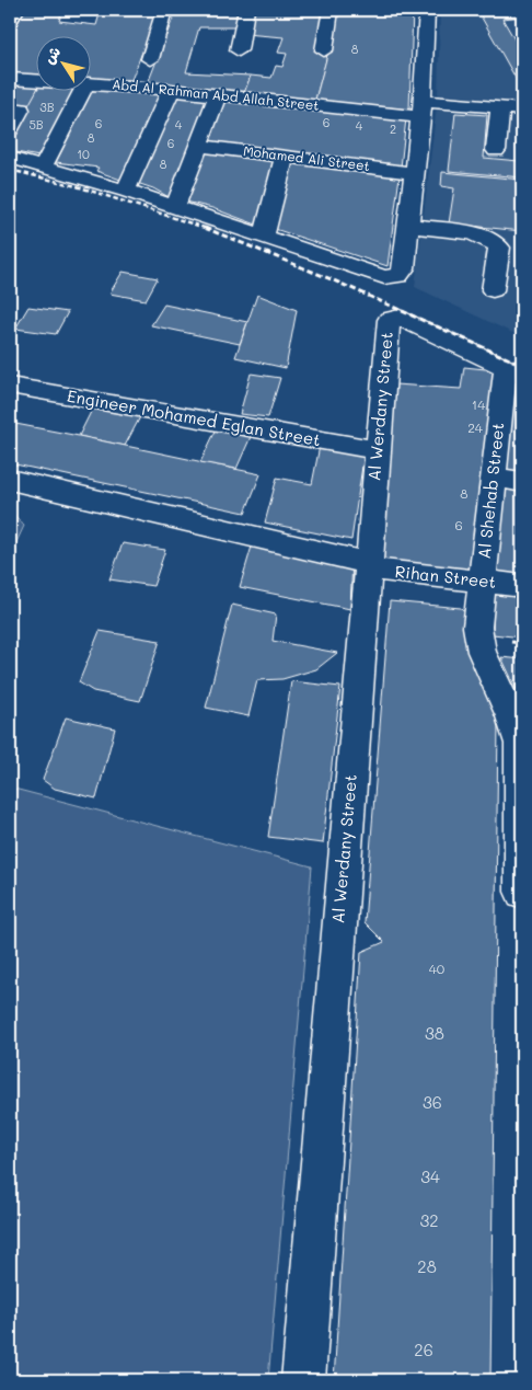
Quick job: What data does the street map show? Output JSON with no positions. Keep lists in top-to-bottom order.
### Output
{
  "streets": {
    "street": [
      "Abd Al Rahman Abd Allah Street",
      "Mohamed Ali Street",
      "Al Werdany Street",
      "Engineer Mohamed Eglan Street",
      "Al Shehab Street",
      "Rihan Street"
    ]
  },
  "crossings": [
    ["Al Werdany Street", "Engineer Mohamed Eglan Street"],
    ["Al Werdany Street", "Al Shehab Street"],
    ["Al Werdany Street", "Rihan Street"],
    ["Al Shehab Street", "Rihan Street"]
  ],
  "house_numbers": [
    "8",
    "3B",
    "6",
    "6",
    "5B",
    "4",
    "4",
    "2",
    "8",
    "6",
    "10",
    "8",
    "14",
    "24",
    "8",
    "6",
    "40",
    "38",
    "36",
    "34",
    "32",
    "28",
    "26"
  ],
  "north": "top left"
}
